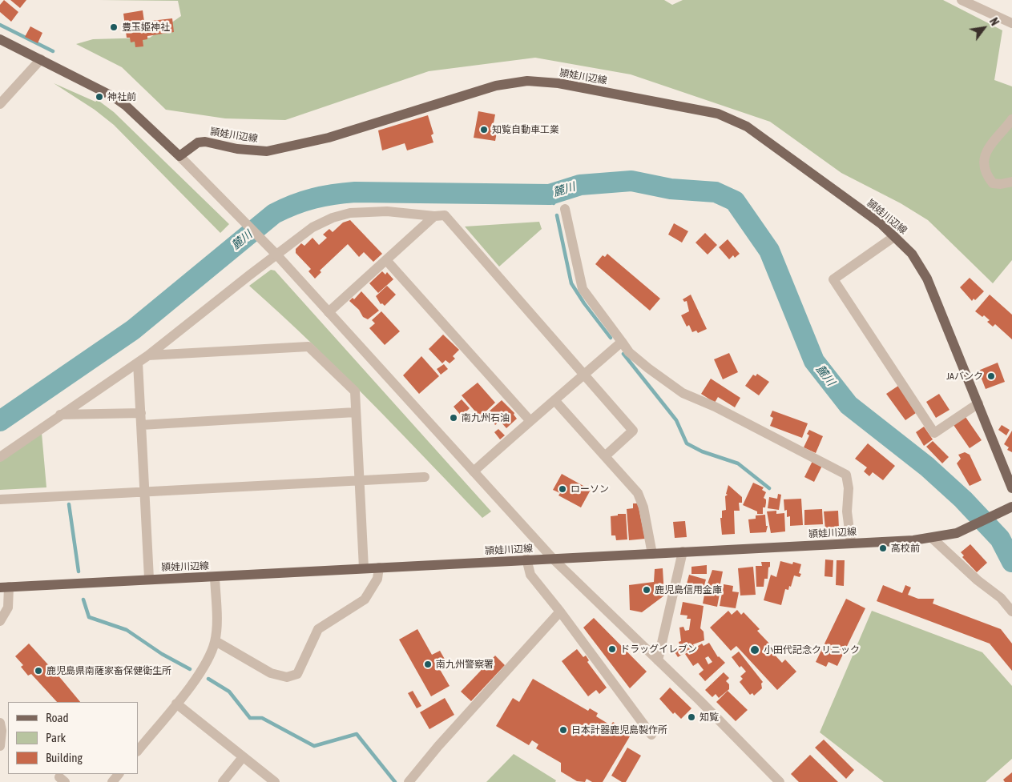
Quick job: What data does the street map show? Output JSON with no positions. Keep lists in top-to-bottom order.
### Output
{
  "streets": {
    "main road": ["頴娃川辺線"]
  },
  "water": ["麓川"],
  "places": [
    "豊玉姫神社",
    "神社前",
    "知覧自動車工業",
    "JAバンク",
    "南九州石油",
    "ローソン",
    "高校前",
    "鹿児島信用金庫",
    "ドラッグイレブン",
    "小田代記念クリニック",
    "南九州警察署",
    "鹿児島県南薩家畜保健衛生所",
    "知覧",
    "日本計器鹿児島製作所"
  ],
  "legend": ["Road", "Park", "Building"],
  "north": "top right"
}
